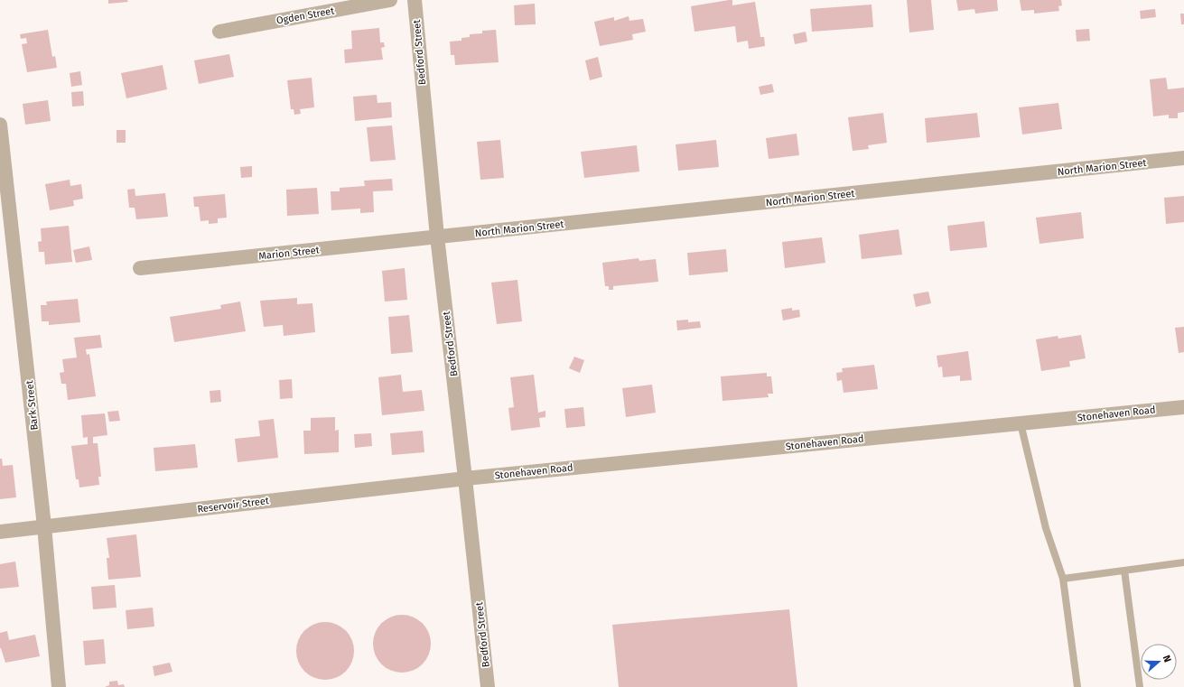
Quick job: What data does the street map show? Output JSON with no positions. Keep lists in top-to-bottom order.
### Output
{
  "streets": {
    "street": [
      "Ogden Street",
      "Bedford Street",
      "North Marion Street",
      "Marion Street",
      "Bark Street",
      "Stonehaven Road",
      "Reservoir Street"
    ]
  },
  "crossings": [
    ["Bedford Street", "North Marion Street"],
    ["Bedford Street", "Marion Street"],
    ["Bedford Street", "Stonehaven Road"],
    ["Bedford Street", "Reservoir Street"],
    ["North Marion Street", "Marion Street"],
    ["Bark Street", "Reservoir Street"],
    ["Stonehaven Road", "Reservoir Street"]
  ],
  "north": "right"
}
